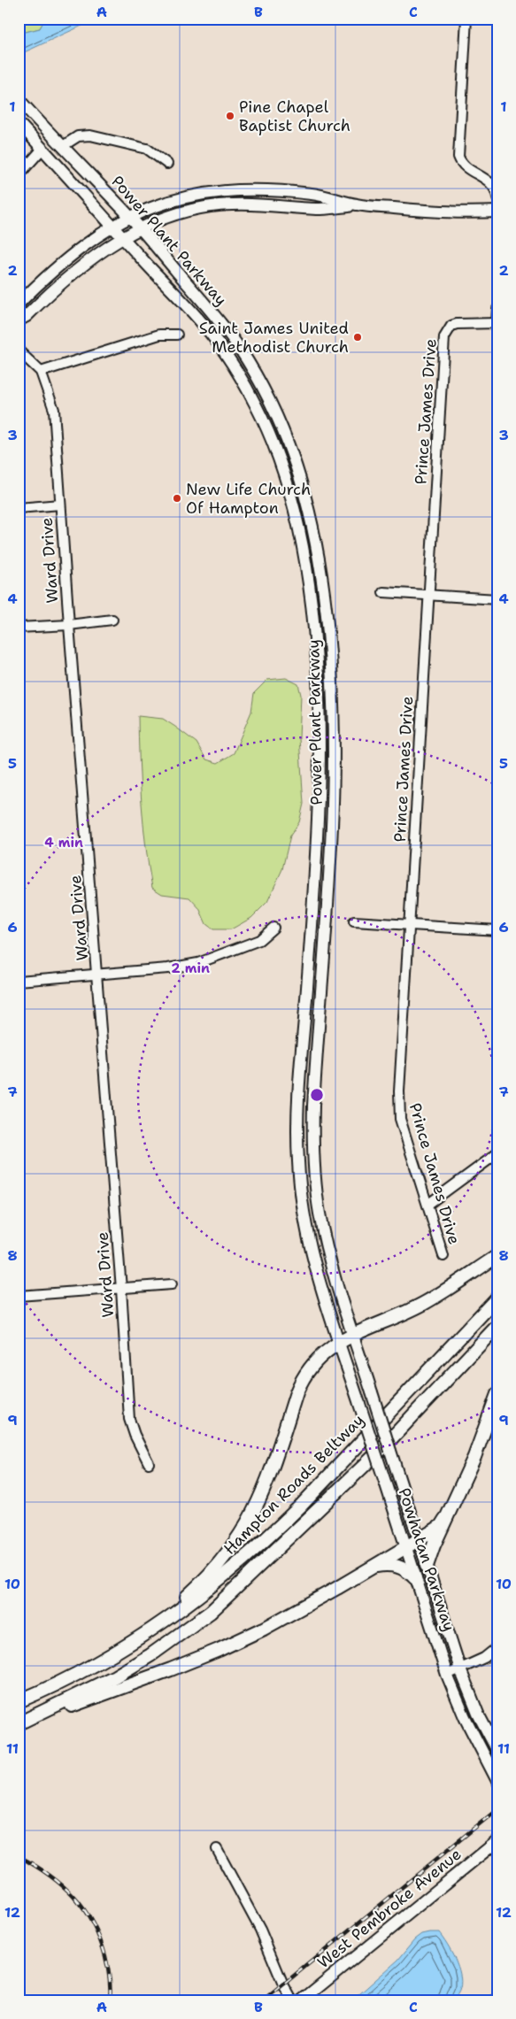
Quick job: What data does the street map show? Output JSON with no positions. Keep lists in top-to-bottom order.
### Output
{
  "streets": {
    "highway": ["Hampton Roads Beltway"],
    "main road": ["Power Plant Parkway", "Powhatan Parkway", "West Pembroke Avenue"],
    "street": ["Prince James Drive", "Ward Drive"]
  },
  "crossings": [
    ["Power Plant Parkway", "Powhatan Parkway"]
  ],
  "places": ["Pine Chapel Baptist Church", "Saint James United Methodist Church", "New Life Church Of Hampton"],
  "grid": {
    "columns": ["A", "B", "C"],
    "rows": [
      "1",
      "2",
      "3",
      "4",
      "5",
      "6",
      "7",
      "8",
      "9",
      "10",
      "11",
      "12"
    ]
  },
  "rings": ["4 min", "2 min"]
}
